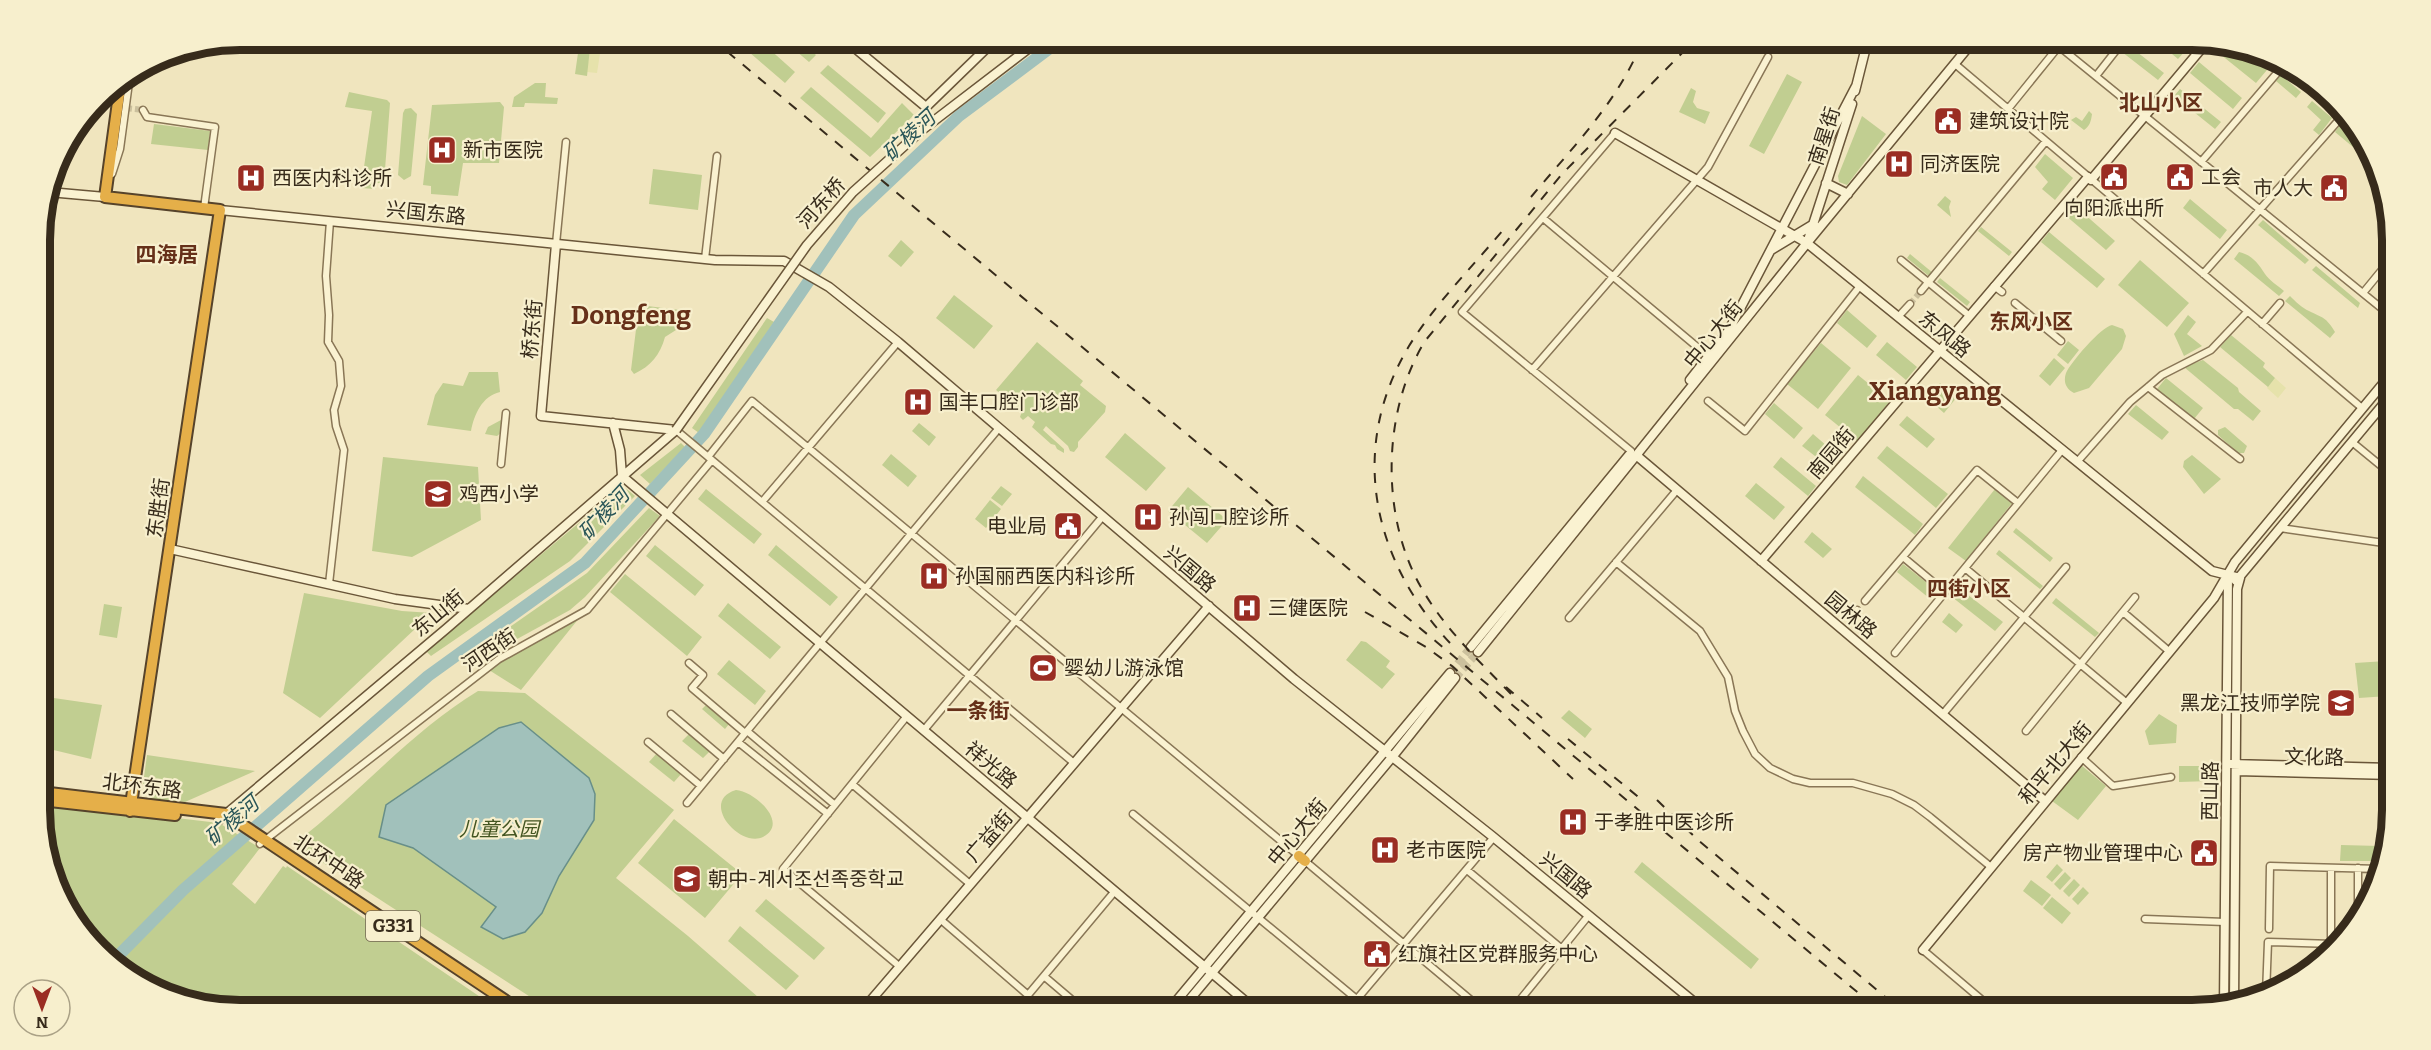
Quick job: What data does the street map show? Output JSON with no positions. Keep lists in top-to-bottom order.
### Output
{
  "streets": {
    "highway": [
      "兴国东路",
      "东胜街",
      "北环东路",
      "北环中路",
      "G331"
    ],
    "main road": [
      "南星街",
      "河东桥",
      "桥东街",
      "中心大街",
      "东风路",
      "南园街",
      "兴国路",
      "东山街",
      "园林路",
      "文化路",
      "和平北大街",
      "祥光路",
      "西山路",
      "广益街"
    ],
    "street": ["河西街"]
  },
  "crossings": [
    ["南星街", "中心大街"],
    ["南星街", "东风路"],
    ["河东桥", "东山街"],
    ["兴国东路", "桥东街"],
    ["兴国东路", "东胜街"],
    ["兴国东路", "兴国路"],
    ["中心大街", "东风路"],
    ["中心大街", "兴国路"],
    ["中心大街", "园林路"],
    ["中心大街", "祥光路"],
    ["东风路", "南园街"],
    ["东风路", "和平北大街"],
    ["东风路", "西山路"],
    ["南园街", "园林路"],
    ["东胜街", "北环东路"],
    ["兴国路", "广益街"],
    ["东山街", "祥光路"],
    ["东山街", "北环东路"],
    ["园林路", "和平北大街"],
    ["河西街", "祥光路"],
    ["河西街", "北环中路"],
    ["文化路", "西山路"],
    ["和平北大街", "西山路"],
    ["祥光路", "广益街"],
    ["北环东路", "北环中路"]
  ],
  "districts": [
    "北山小区",
    "四海居",
    "Dongfeng",
    "东风小区",
    "Xiangyang",
    "四街小区",
    "一条街"
  ],
  "water": ["矿棱河"],
  "parks": ["儿童公园"],
  "places": {
    "public building": [
      "建筑设计院",
      "向阳派出所",
      "工会",
      "市人大",
      "电业局",
      "房产物业管理中心",
      "红旗社区党群服务中心"
    ],
    "hospital": [
      "新市医院",
      "同济医院",
      "西医内科诊所",
      "国丰口腔门诊部",
      "孙闯口腔诊所",
      "孙国丽西医内科诊所",
      "三健医院",
      "于孝胜中医诊所",
      "老市医院"
    ],
    "school or university": ["鸡西小学", "黑龙江技师学院", "朝中-계서조선족중학교"],
    "sports": ["婴幼儿游泳馆"]
  },
  "north": "bottom"
}
